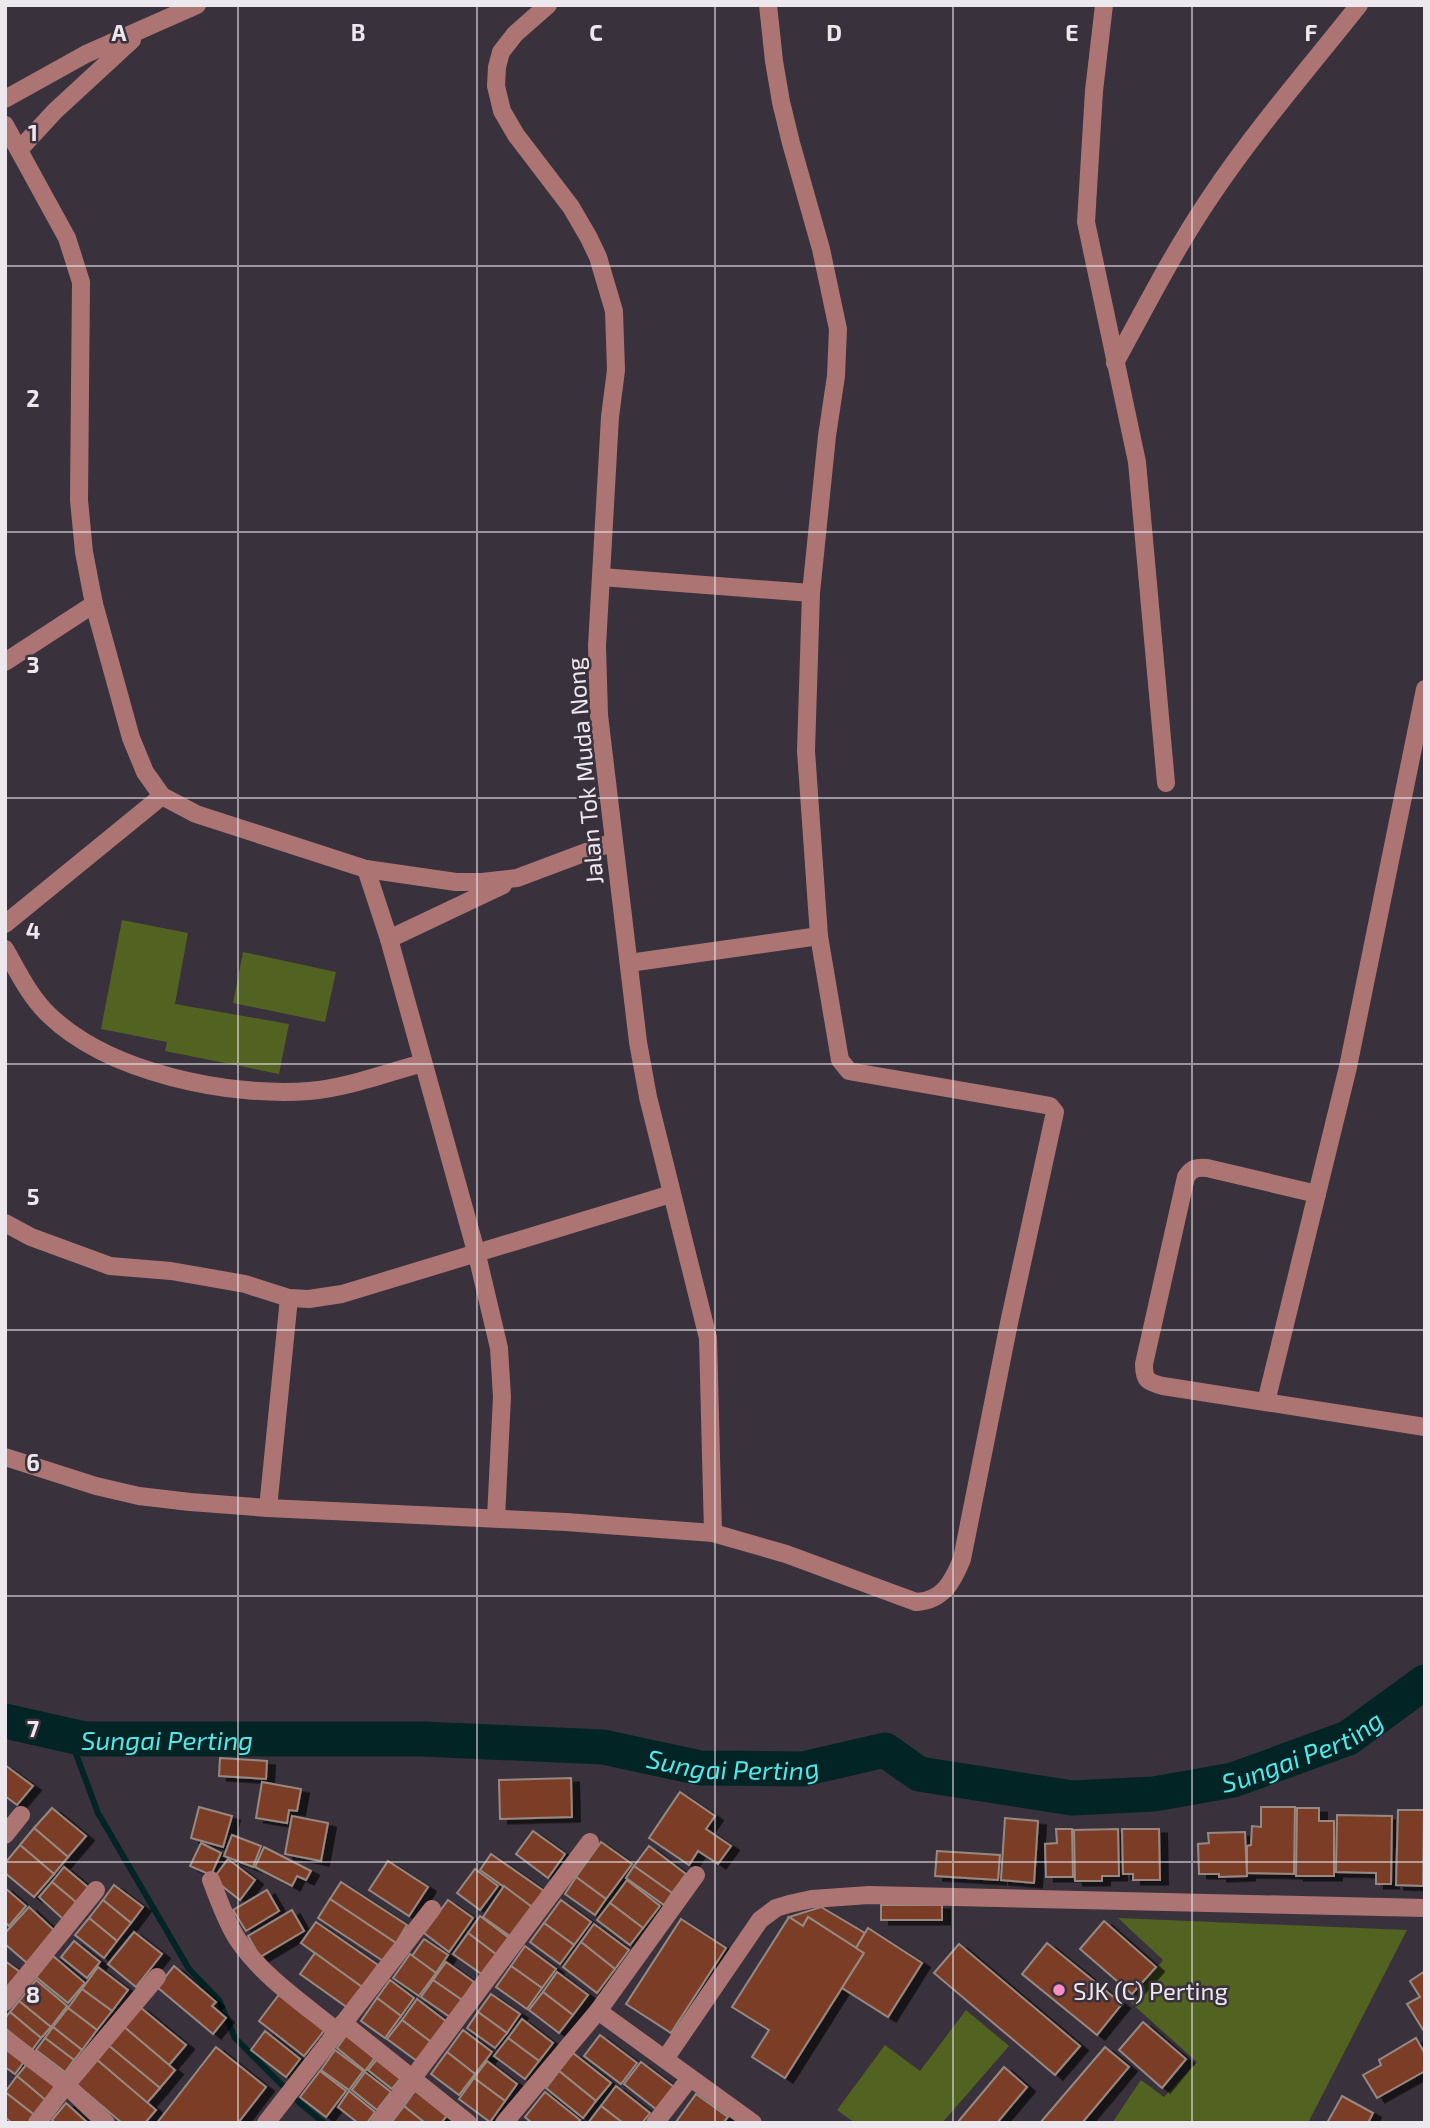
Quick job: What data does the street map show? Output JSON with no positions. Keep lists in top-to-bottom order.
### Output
{
  "streets": {
    "street": ["Jalan Tok Muda Nong"]
  },
  "water": ["Sungai Perting"],
  "places": ["SJK (C) Perting"],
  "grid": {
    "columns": [
      "A",
      "B",
      "C",
      "D",
      "E",
      "F"
    ],
    "rows": [
      "1",
      "2",
      "3",
      "4",
      "5",
      "6",
      "7",
      "8"
    ]
  }
}
